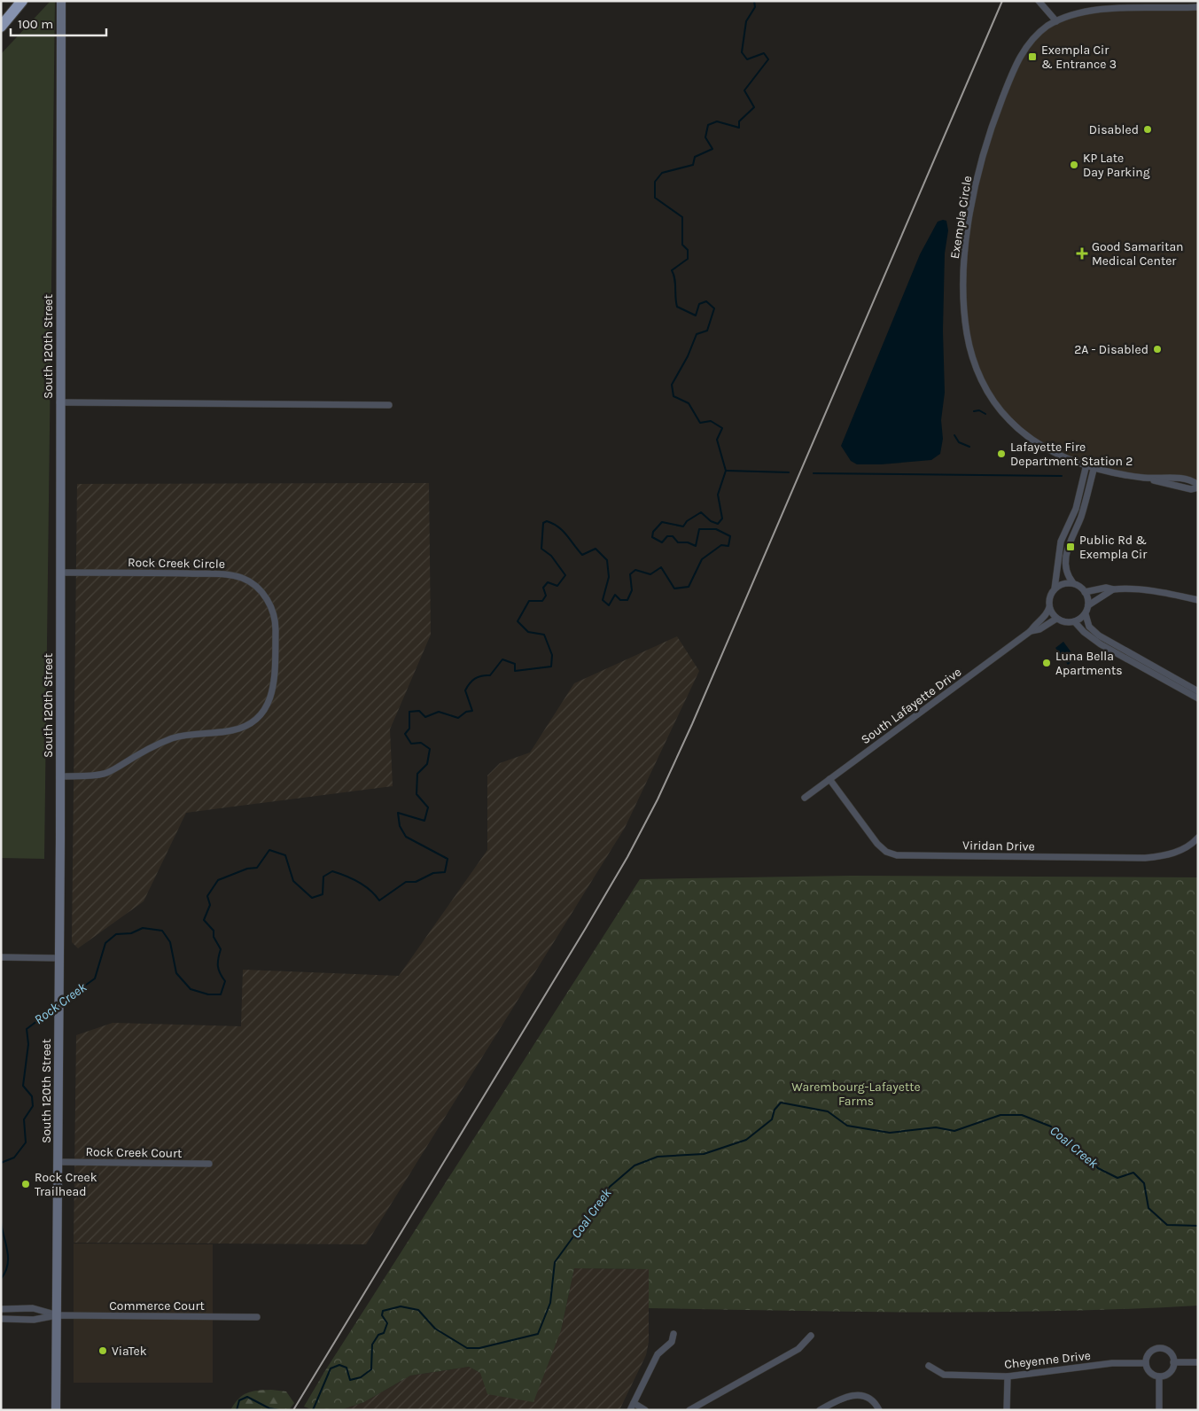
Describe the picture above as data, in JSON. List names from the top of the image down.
{
  "streets": {
    "main road": ["South 120th Street"],
    "street": [
      "Exempla Circle",
      "Rock Creek Circle",
      "South Lafayette Drive",
      "Viridan Drive",
      "Rock Creek Court",
      "Commerce Court",
      "Cheyenne Drive"
    ]
  },
  "crossings": [
    ["South 120th Street", "Rock Creek Circle"],
    ["South 120th Street", "Rock Creek Court"],
    ["South 120th Street", "Commerce Court"],
    ["South Lafayette Drive", "Viridan Drive"]
  ],
  "water": ["Rock Creek", "Coal Creek"],
  "parks": ["Warembourg-Lafayette Farms"],
  "places": {
    "transit": ["Exempla Cir & Entrance 3", "Public Rd & Exempla Cir"],
    "other": [
      "Disabled",
      "KP Late Day Parking",
      "2A - Disabled",
      "Lafayette Fire Department Station 2",
      "Luna Bella Apartments",
      "Rock Creek Trailhead",
      "ViaTek"
    ],
    "health": ["Good Samaritan Medical Center"]
  },
  "scale_bar": "100 m"
}
